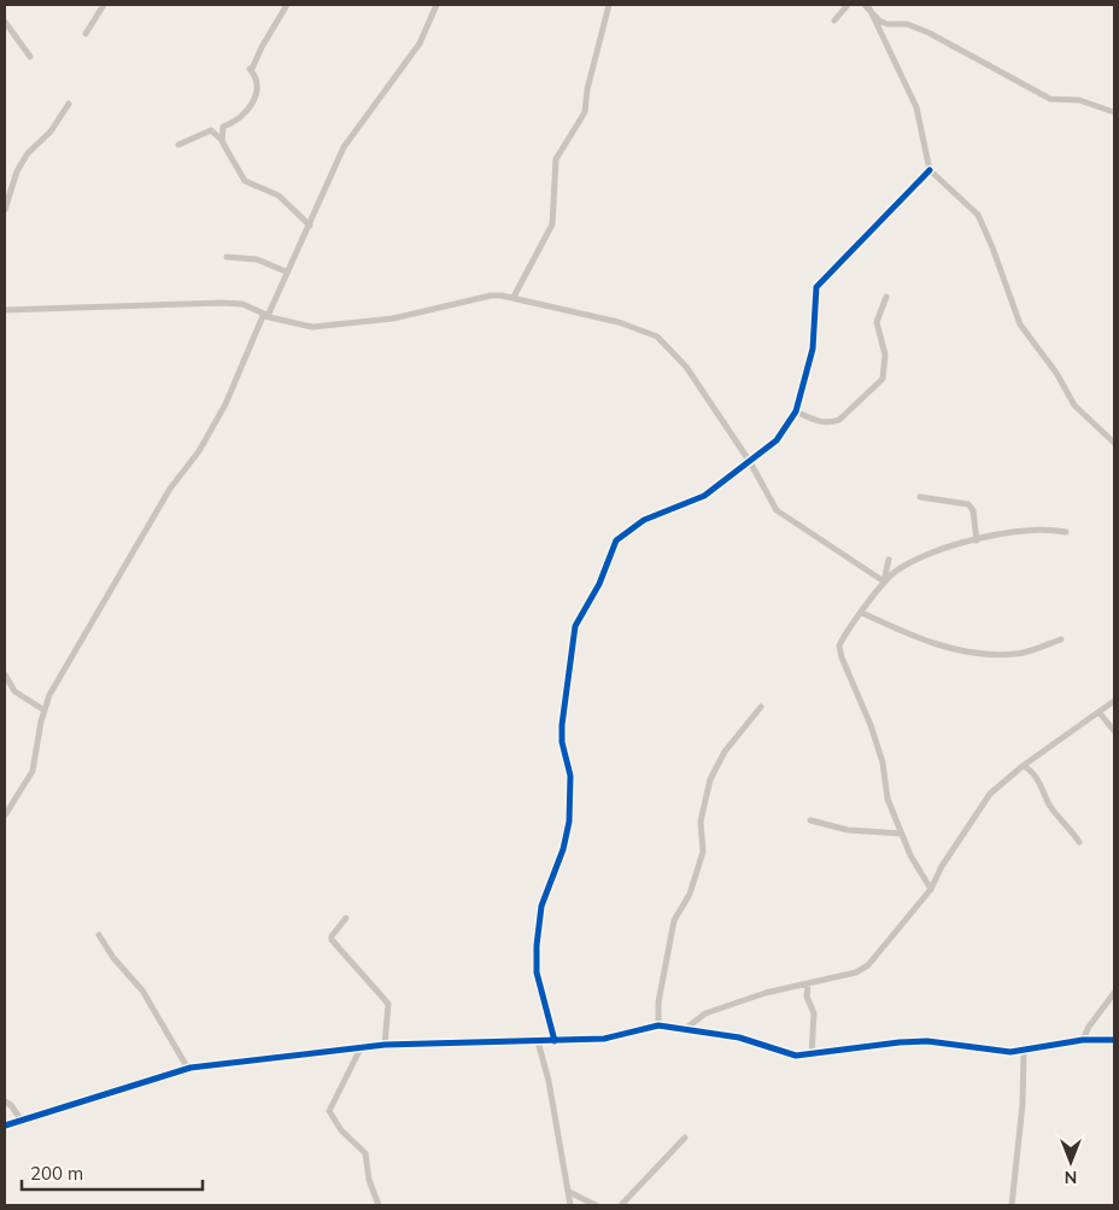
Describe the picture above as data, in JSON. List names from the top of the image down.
{
  "scale_bar": "200 m",
  "north": "bottom"
}
